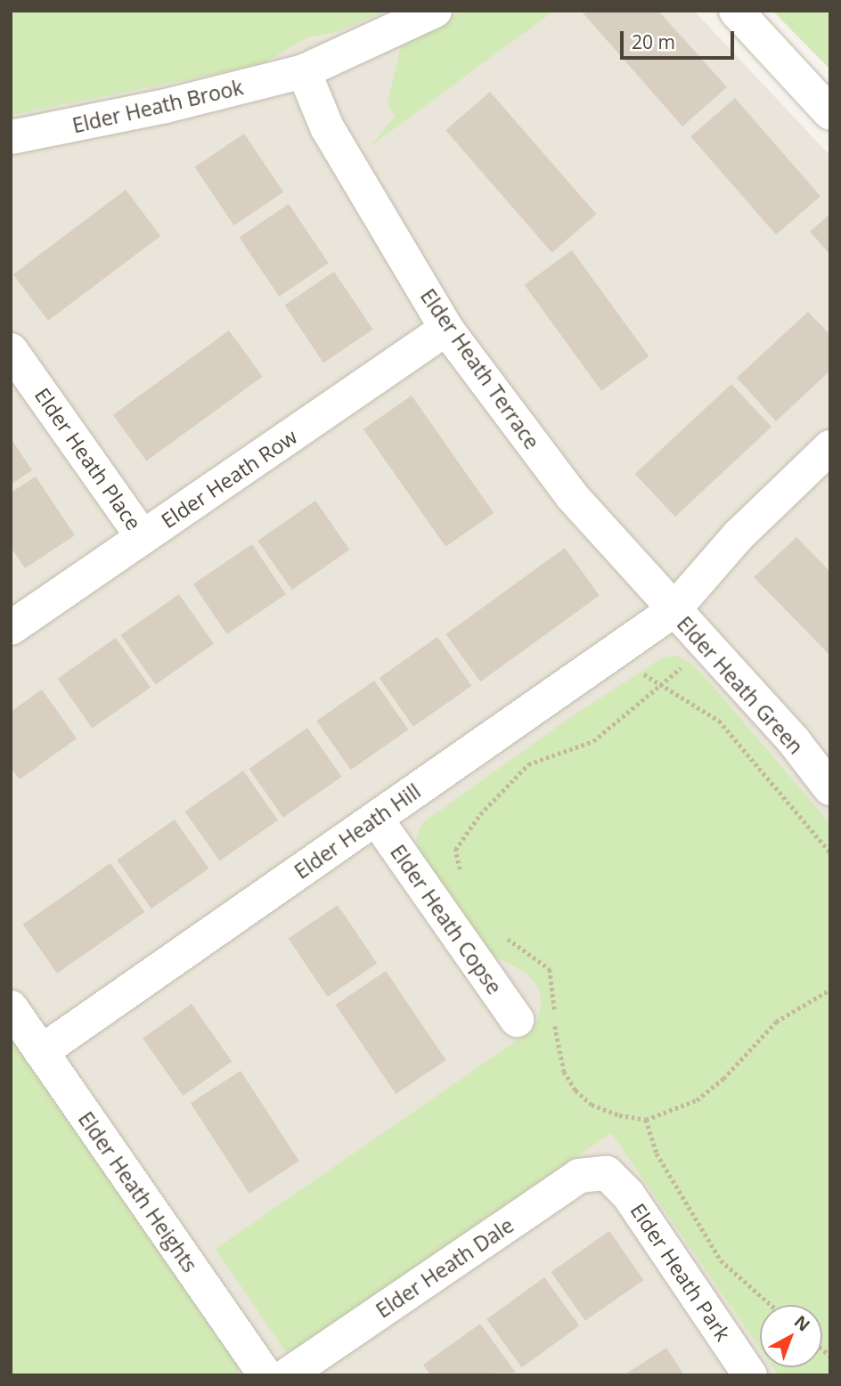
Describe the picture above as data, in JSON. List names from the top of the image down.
{
  "streets": {
    "street": [
      "Elder Heath Brook",
      "Elder Heath Terrace",
      "Elder Heath Place",
      "Elder Heath Row",
      "Elder Heath Green",
      "Elder Heath Hill",
      "Elder Heath Copse",
      "Elder Heath Heights",
      "Elder Heath Dale",
      "Elder Heath Park"
    ]
  },
  "crossings": [
    ["Elder Heath Brook", "Elder Heath Terrace"],
    ["Elder Heath Terrace", "Elder Heath Row"],
    ["Elder Heath Terrace", "Elder Heath Green"],
    ["Elder Heath Terrace", "Elder Heath Hill"],
    ["Elder Heath Place", "Elder Heath Row"],
    ["Elder Heath Green", "Elder Heath Hill"],
    ["Elder Heath Hill", "Elder Heath Copse"],
    ["Elder Heath Hill", "Elder Heath Heights"],
    ["Elder Heath Dale", "Elder Heath Park"]
  ],
  "scale_bar": "20 m",
  "north": "top right"
}
